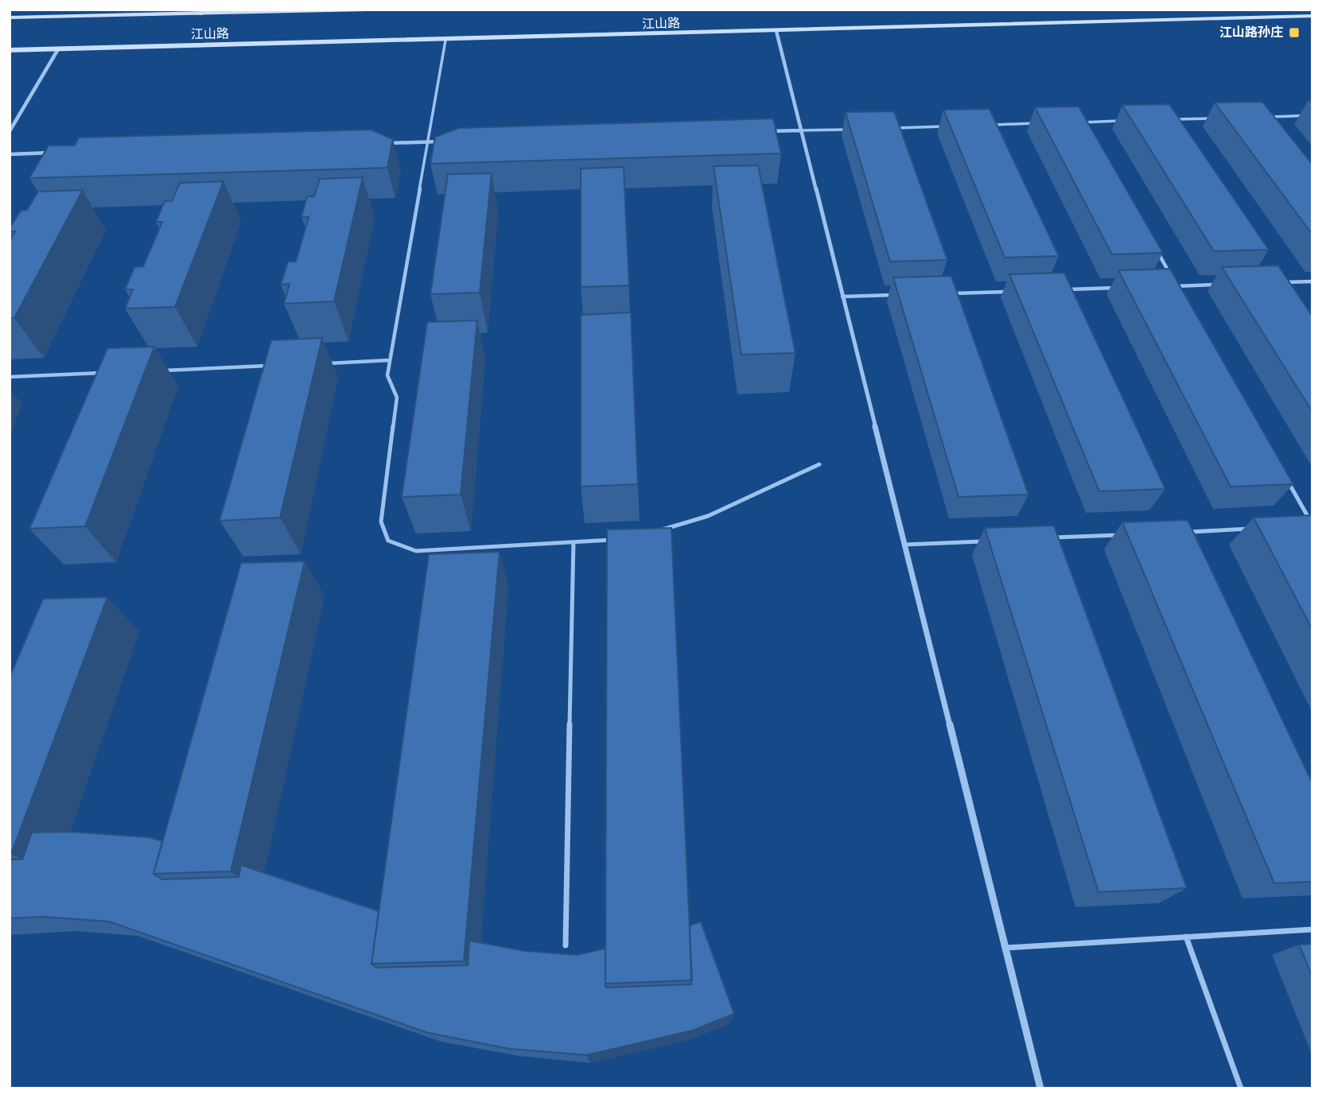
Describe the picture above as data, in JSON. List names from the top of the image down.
{
  "streets": {
    "main road": ["江山路"]
  },
  "places": {
    "transit": ["江山路孙庄"]
  }
}
